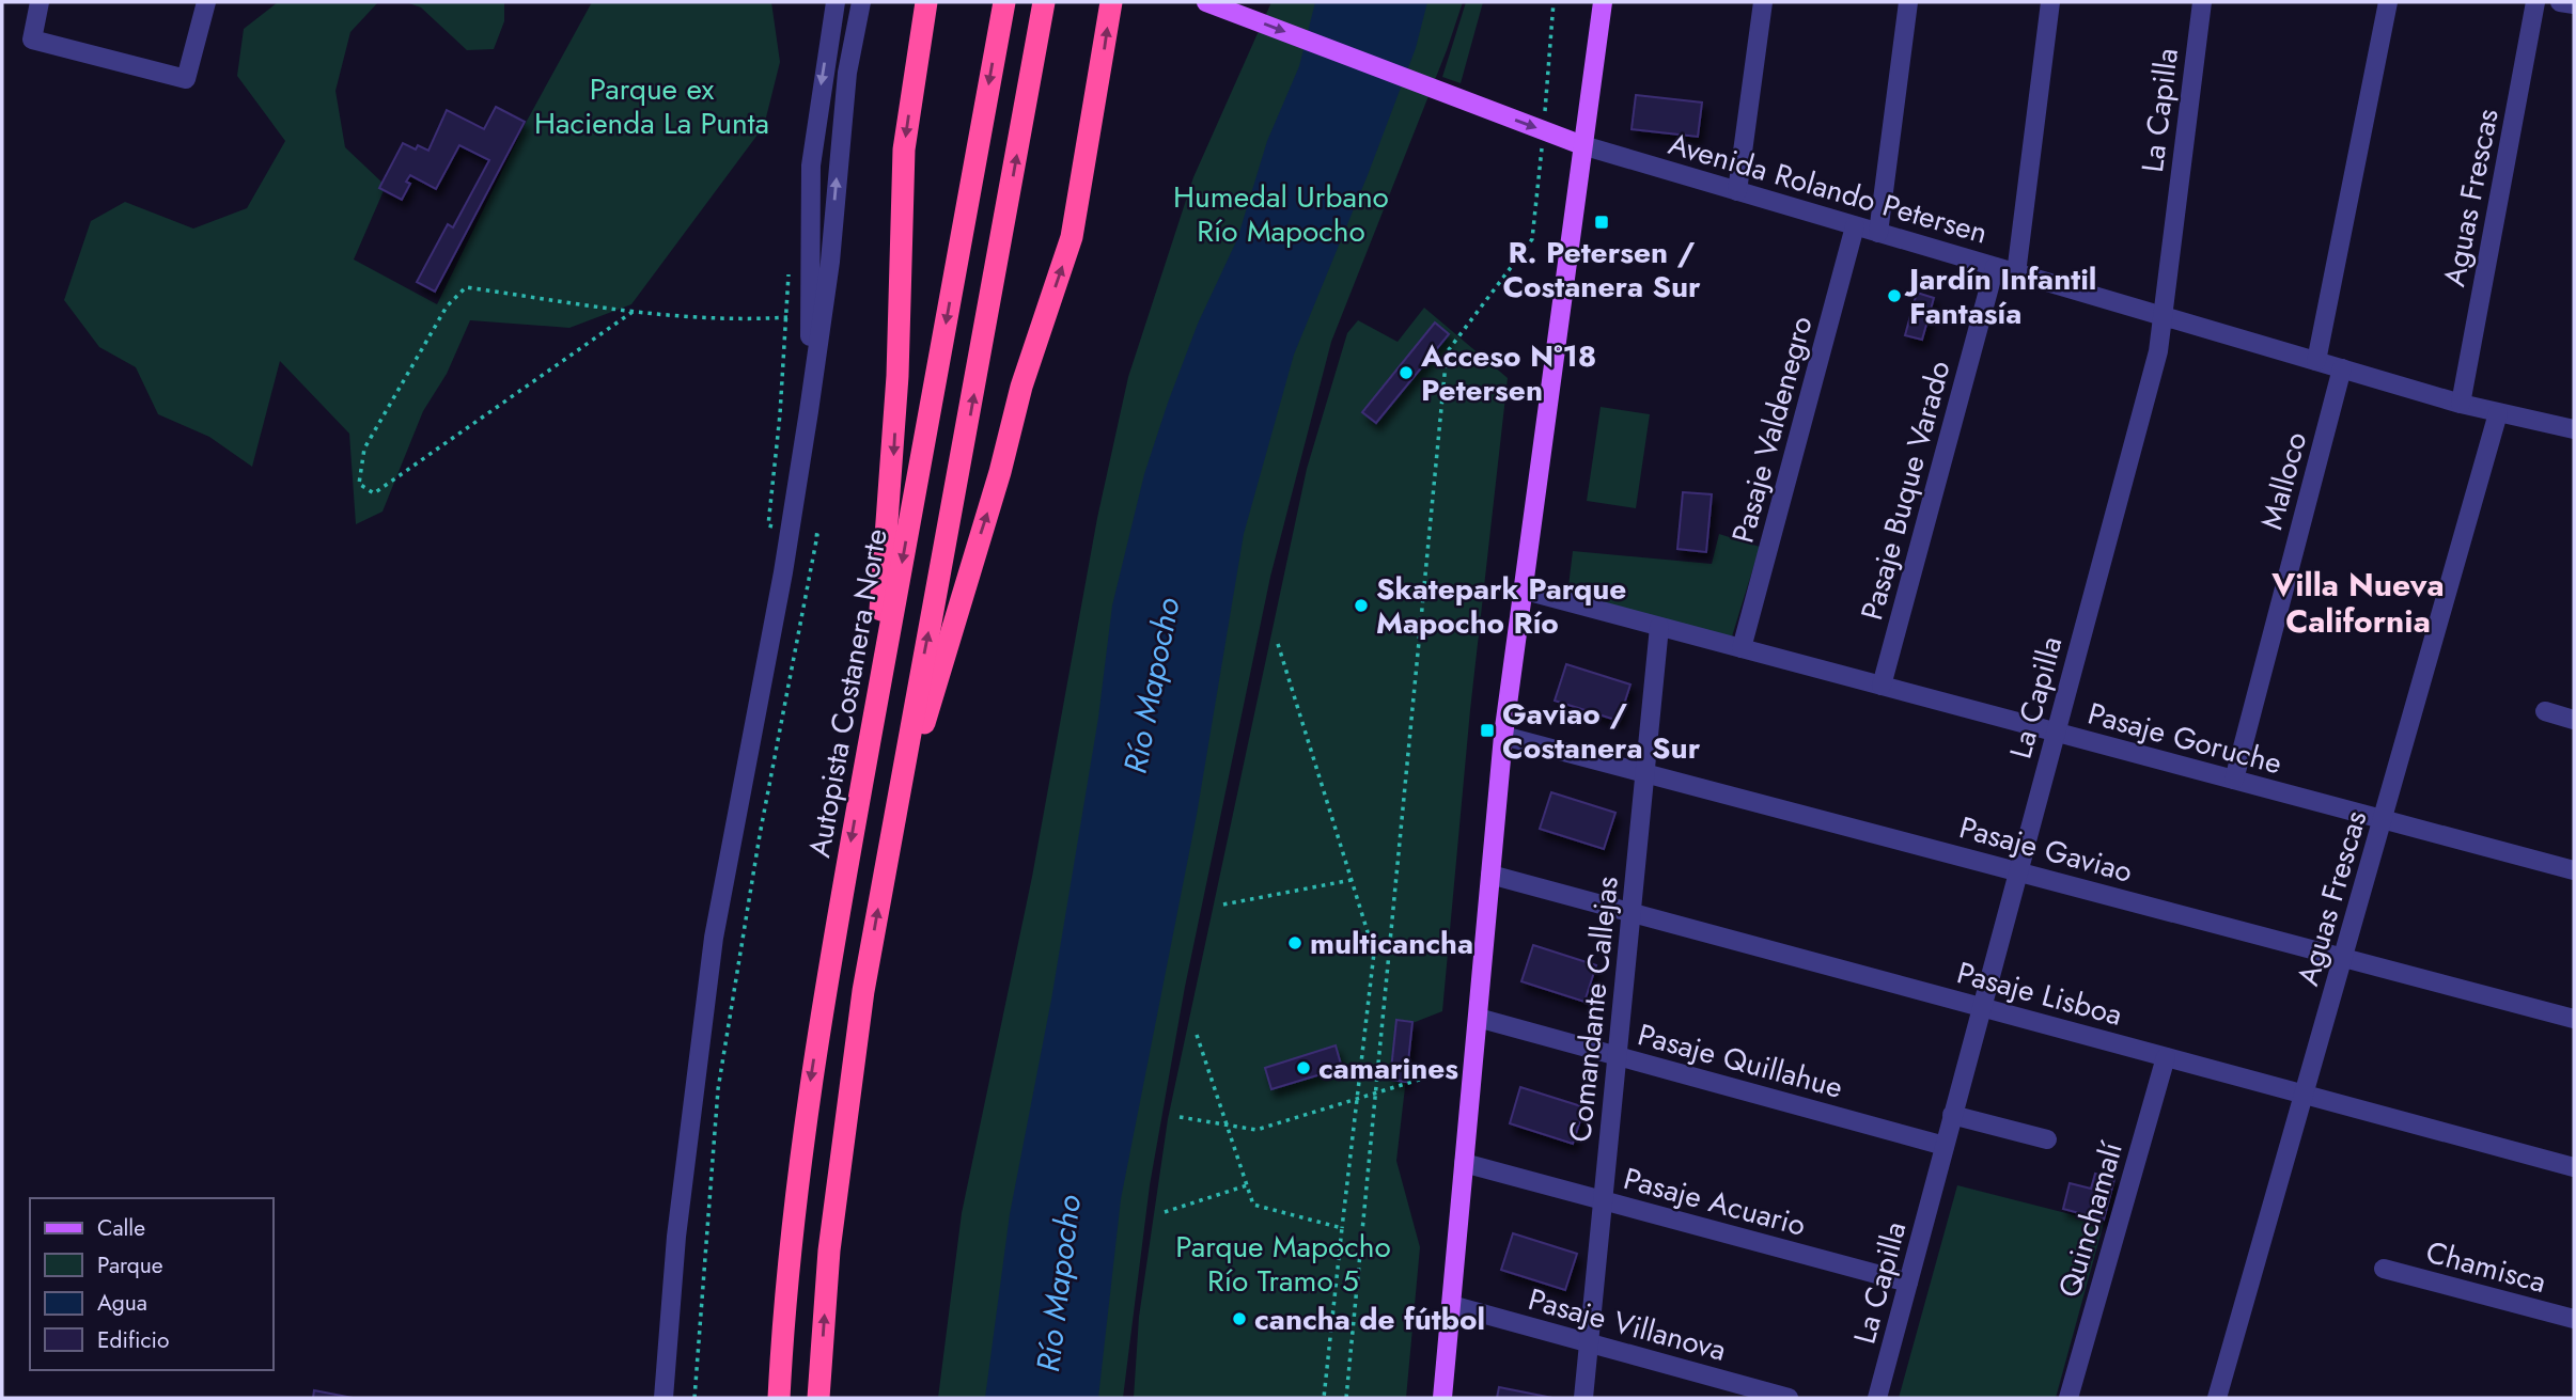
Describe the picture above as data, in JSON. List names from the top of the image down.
{
  "streets": {
    "highway": ["Autopista Costanera Norte"],
    "main road": ["Avenida Rolando Petersen"],
    "street": [
      "La Capilla",
      "Aguas Frescas",
      "Pasaje Valdenegro",
      "Malloco",
      "Pasaje Buque Varado",
      "Pasaje Goruche",
      "Pasaje Gaviao",
      "Pasaje Lisboa",
      "Comandante Callejas",
      "Pasaje Quillahue",
      "Pasaje Acuario",
      "Quinchamalí",
      "Chamisca",
      "Pasaje Villanova"
    ]
  },
  "crossings": [
    ["La Capilla", "Avenida Rolando Petersen"],
    ["La Capilla", "Pasaje Goruche"],
    ["La Capilla", "Pasaje Gaviao"],
    ["La Capilla", "Pasaje Lisboa"],
    ["La Capilla", "Pasaje Quillahue"],
    ["La Capilla", "Pasaje Acuario"],
    ["Avenida Rolando Petersen", "Aguas Frescas"],
    ["Avenida Rolando Petersen", "Pasaje Valdenegro"],
    ["Avenida Rolando Petersen", "Malloco"],
    ["Avenida Rolando Petersen", "Pasaje Buque Varado"],
    ["Aguas Frescas", "Pasaje Goruche"],
    ["Aguas Frescas", "Pasaje Gaviao"],
    ["Aguas Frescas", "Pasaje Lisboa"],
    ["Pasaje Valdenegro", "Pasaje Goruche"],
    ["Malloco", "Pasaje Goruche"],
    ["Pasaje Buque Varado", "Pasaje Goruche"],
    ["Pasaje Goruche", "Comandante Callejas"],
    ["Pasaje Gaviao", "Comandante Callejas"],
    ["Pasaje Lisboa", "Comandante Callejas"],
    ["Pasaje Lisboa", "Quinchamalí"],
    ["Comandante Callejas", "Pasaje Quillahue"],
    ["Comandante Callejas", "Pasaje Acuario"],
    ["Comandante Callejas", "Pasaje Villanova"]
  ],
  "districts": ["Villa Nueva California"],
  "water": ["Río Mapocho"],
  "parks": ["Parque ex Hacienda La Punta", "Humedal Urbano Río Mapocho", "Parque Mapocho Río Tramo 5"],
  "places": {
    "transit": ["R. Petersen / Costanera Sur", "Gaviao / Costanera Sur"],
    "other": [
      "Jardín Infantil Fantasía",
      "Acceso N°18 Petersen",
      "Skatepark Parque Mapocho Río",
      "multicancha",
      "camarines",
      "cancha de fútbol"
    ]
  },
  "legend": [
    "Calle",
    "Parque",
    "Agua",
    "Edificio"
  ]
}
